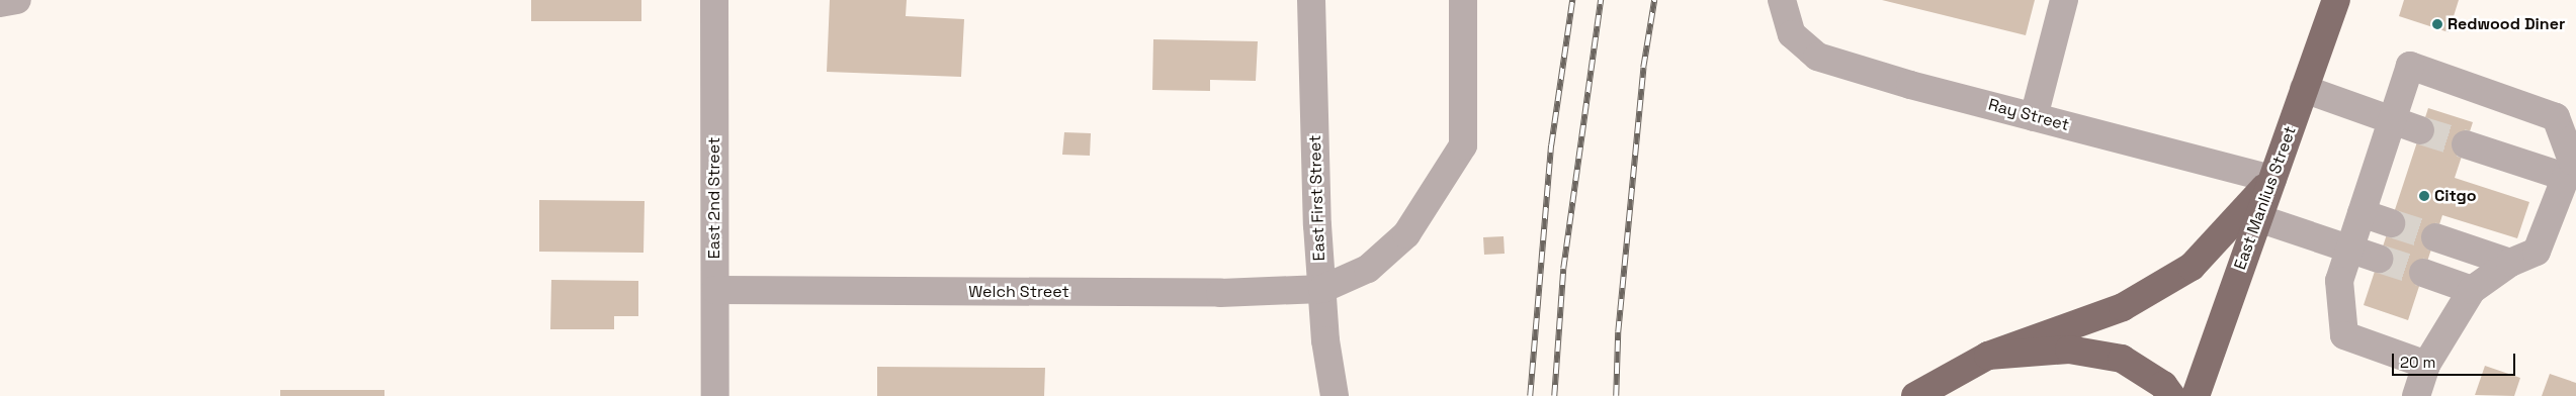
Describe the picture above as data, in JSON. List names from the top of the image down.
{
  "streets": {
    "main road": ["East Manlius Street"],
    "street": [
      "Ray Street",
      "East 2nd Street",
      "East First Street",
      "Welch Street"
    ]
  },
  "crossings": [
    ["Ray Street", "East Manlius Street"],
    ["East 2nd Street", "Welch Street"],
    ["East First Street", "Welch Street"]
  ],
  "places": ["Redwood Diner", "Citgo"],
  "scale_bar": "20 m"
}
